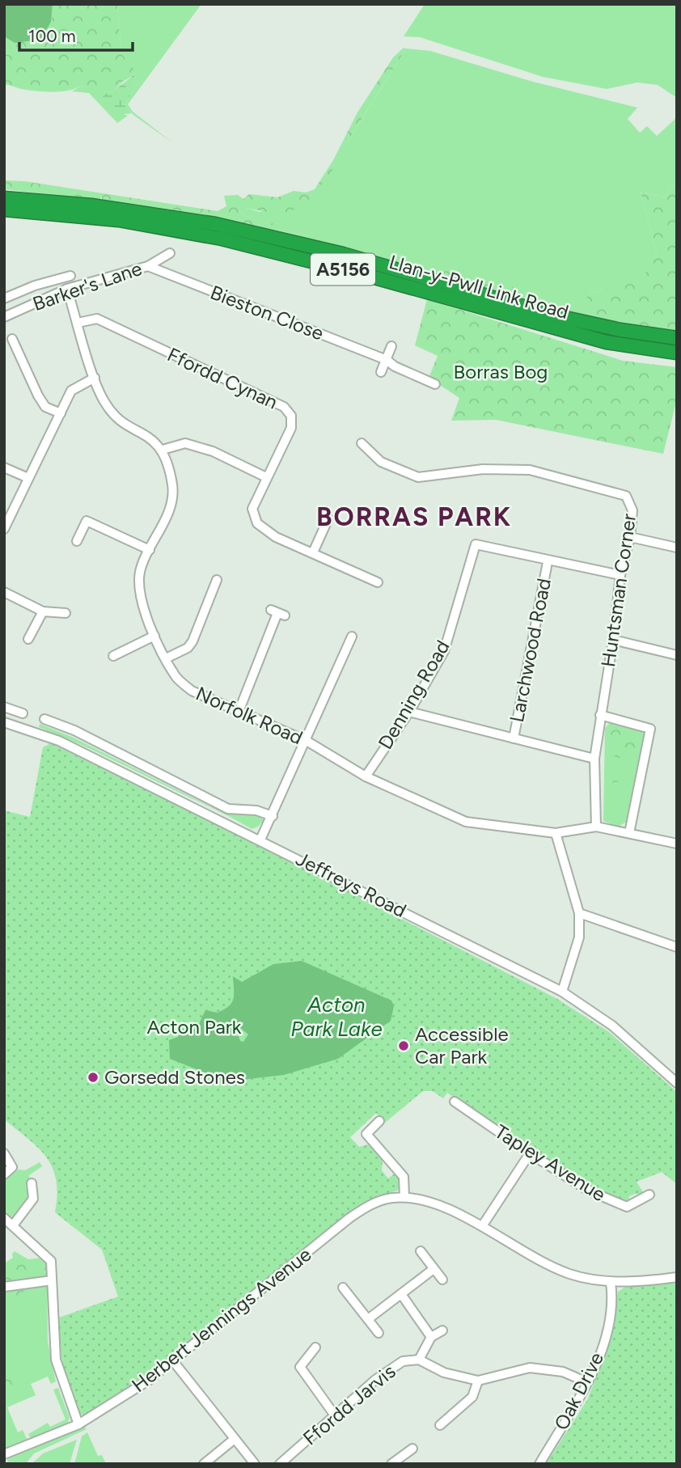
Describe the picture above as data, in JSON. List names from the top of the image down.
{
  "streets": {
    "highway": ["A5156", "Llan-y-Pwll Link Road"],
    "street": [
      "Barker's Lane",
      "Bieston Close",
      "Ffordd Cynan",
      "Huntsman Corner",
      "Larchwood Road",
      "Denning Road",
      "Norfolk Road",
      "Jeffreys Road",
      "Tapley Avenue",
      "Herbert Jennings Avenue",
      "Oak Drive",
      "Ffordd Jarvis"
    ]
  },
  "crossings": [
    ["Barker's Lane", "Bieston Close"],
    ["Huntsman Corner", "Norfolk Road"],
    ["Larchwood Road", "Denning Road"],
    ["Denning Road", "Norfolk Road"],
    ["Herbert Jennings Avenue", "Oak Drive"],
    ["Oak Drive", "Ffordd Jarvis"]
  ],
  "districts": ["BORRAS PARK"],
  "water": ["Acton Park Lake"],
  "parks": ["Borras Bog", "Acton Park"],
  "places": ["Accessible Car Park", "Gorsedd Stones"],
  "scale_bar": "100 m"
}
